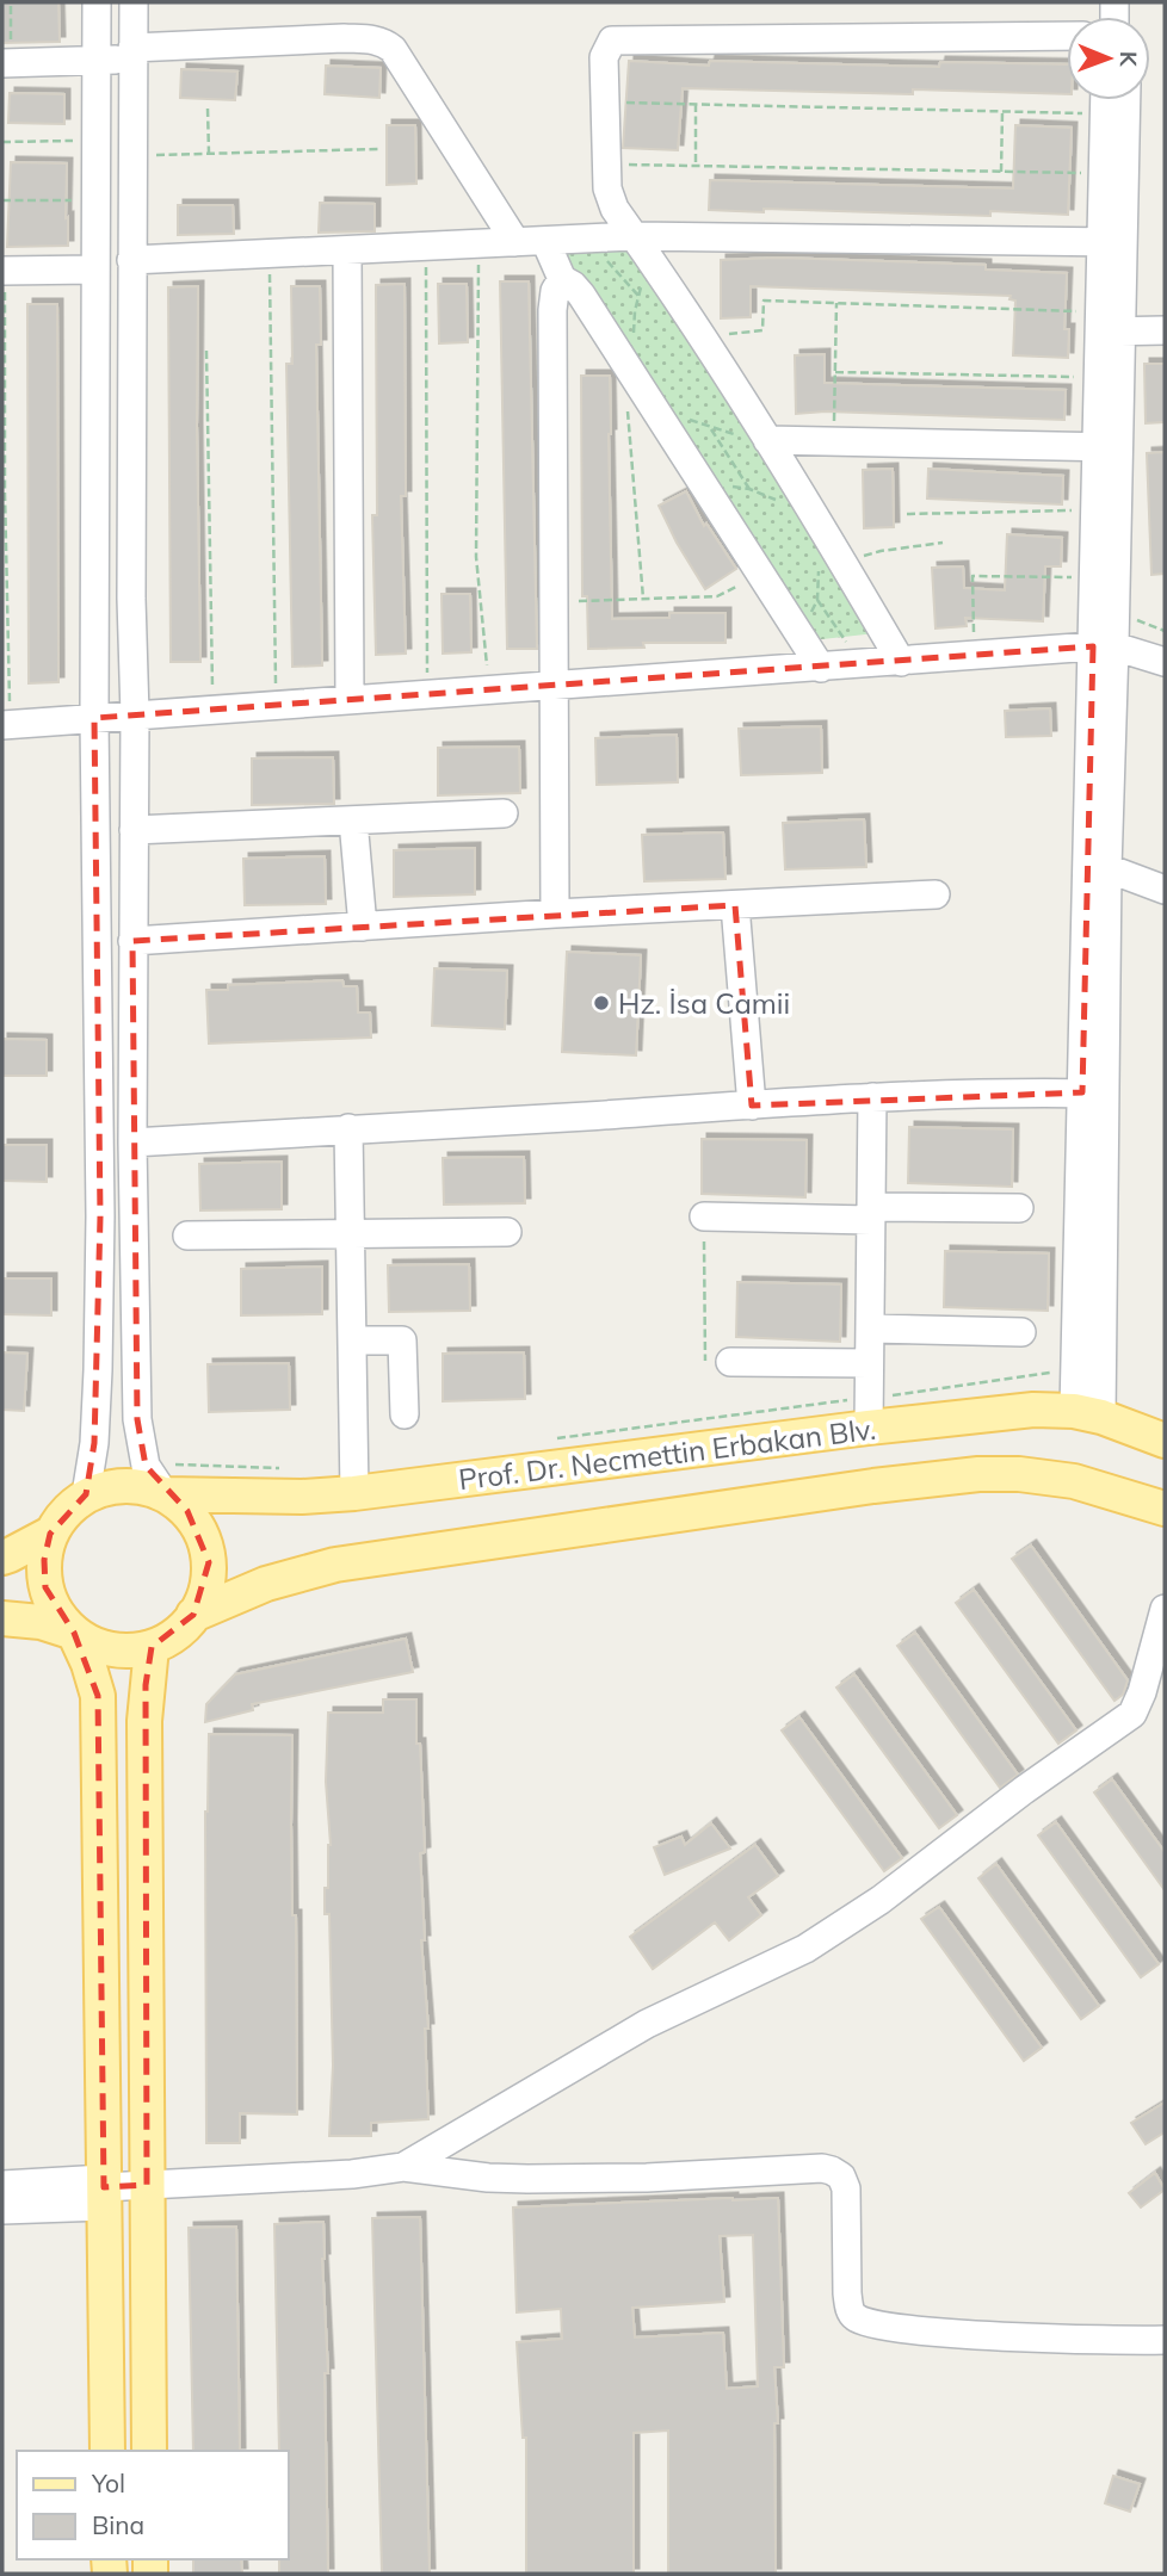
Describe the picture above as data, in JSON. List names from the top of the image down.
{
  "streets": {
    "main road": ["Prof. Dr. Necmettin Erbakan Blv."]
  },
  "places": ["Hz. İsa Camii"],
  "legend": ["Yol", "Bina"],
  "north": "right"
}
